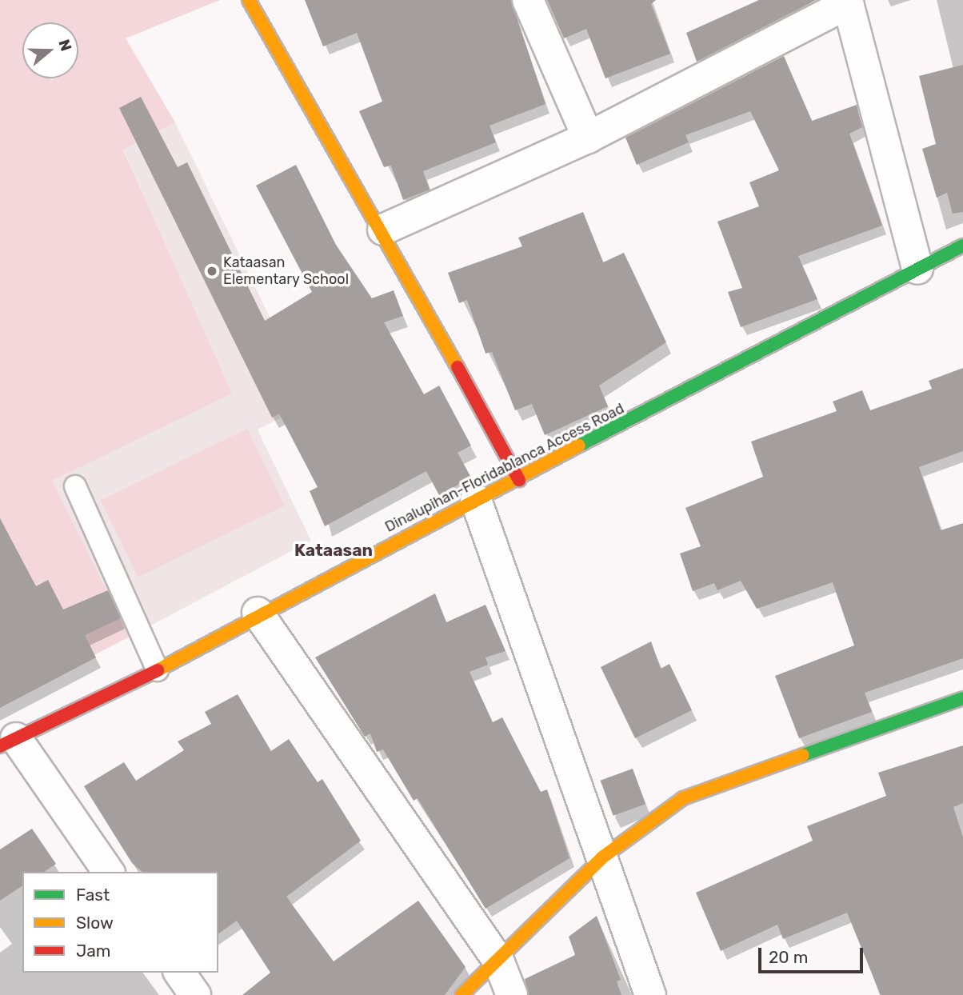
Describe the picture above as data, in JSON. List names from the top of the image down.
{
  "streets": {
    "street": ["Dinalupihan-Floridablanca Access Road"]
  },
  "districts": ["Kataasan"],
  "places": ["Kataasan Elementary School"],
  "legend": ["Fast", "Slow", "Jam"],
  "scale_bar": "20 m",
  "north": "right"
}
